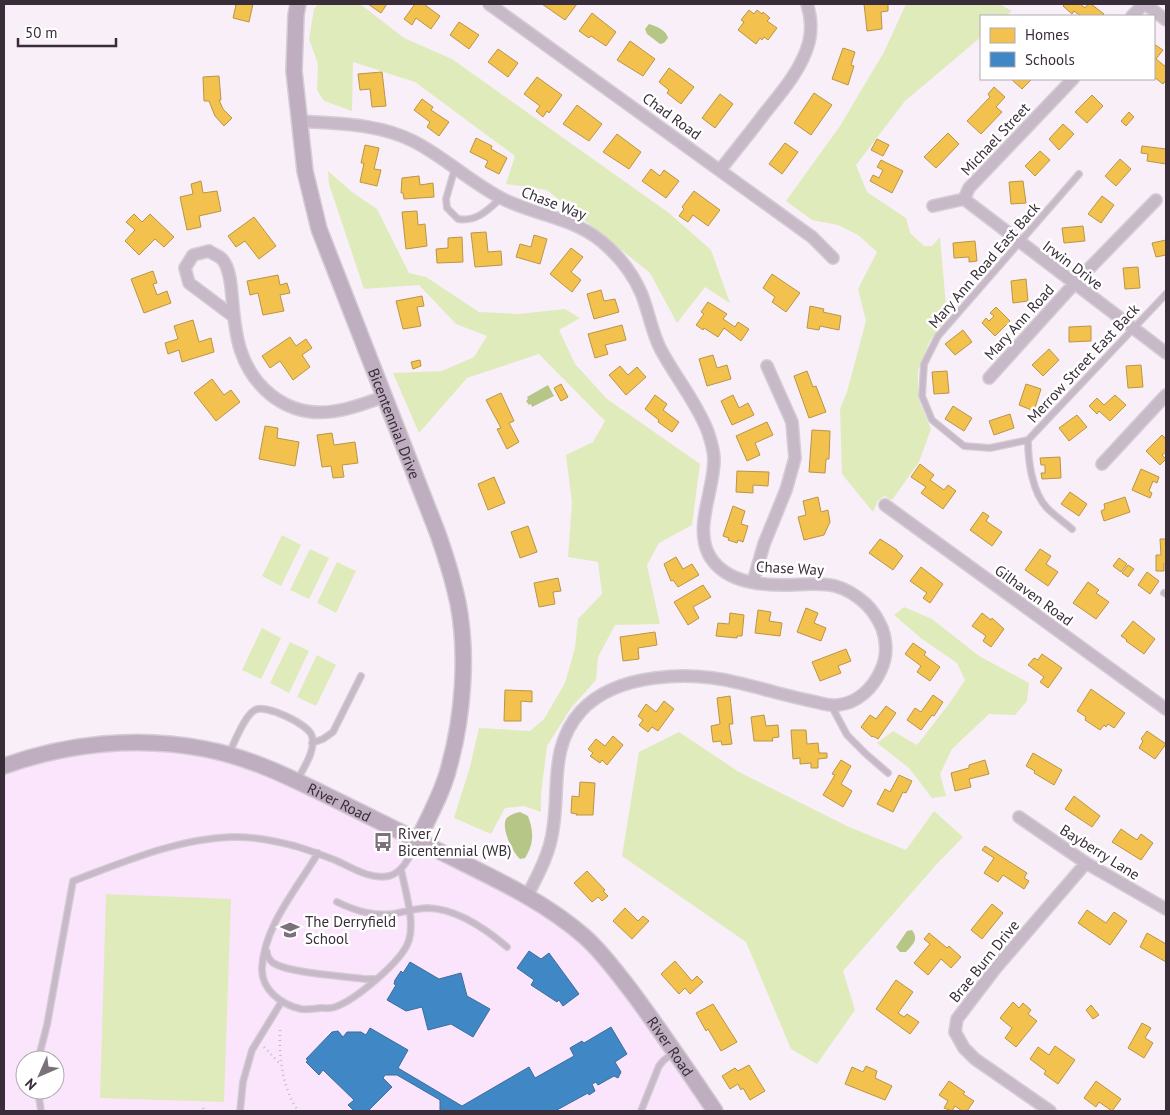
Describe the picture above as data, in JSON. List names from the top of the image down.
{
  "streets": {
    "street": [
      "Chad Road",
      "Michael Street",
      "Chase Way",
      "Irwin Drive",
      "Mary Ann Road",
      "Bicentennial Drive",
      "Gilhaven Road",
      "River Road",
      "Bayberry Lane",
      "Brae Burn Drive"
    ],
    "lane": ["Mary Ann Road East Back", "Merrow Street East Back"]
  },
  "crossings": [
    ["Michael Street", "Irwin Drive"],
    ["Chase Way", "Bicentennial Drive"],
    ["Chase Way", "River Road"],
    ["Mary Ann Road East Back", "Irwin Drive"],
    ["Mary Ann Road East Back", "Merrow Street East Back"],
    ["Irwin Drive", "Mary Ann Road"],
    ["Irwin Drive", "Merrow Street East Back"],
    ["Bicentennial Drive", "River Road"],
    ["Bayberry Lane", "Brae Burn Drive"]
  ],
  "places": {
    "bus stop": ["River / Bicentennial (WB)"],
    "school or university": ["The Derryfield School"]
  },
  "legend": ["Homes", "Schools"],
  "scale_bar": "50 m",
  "north": "bottom left"
}
